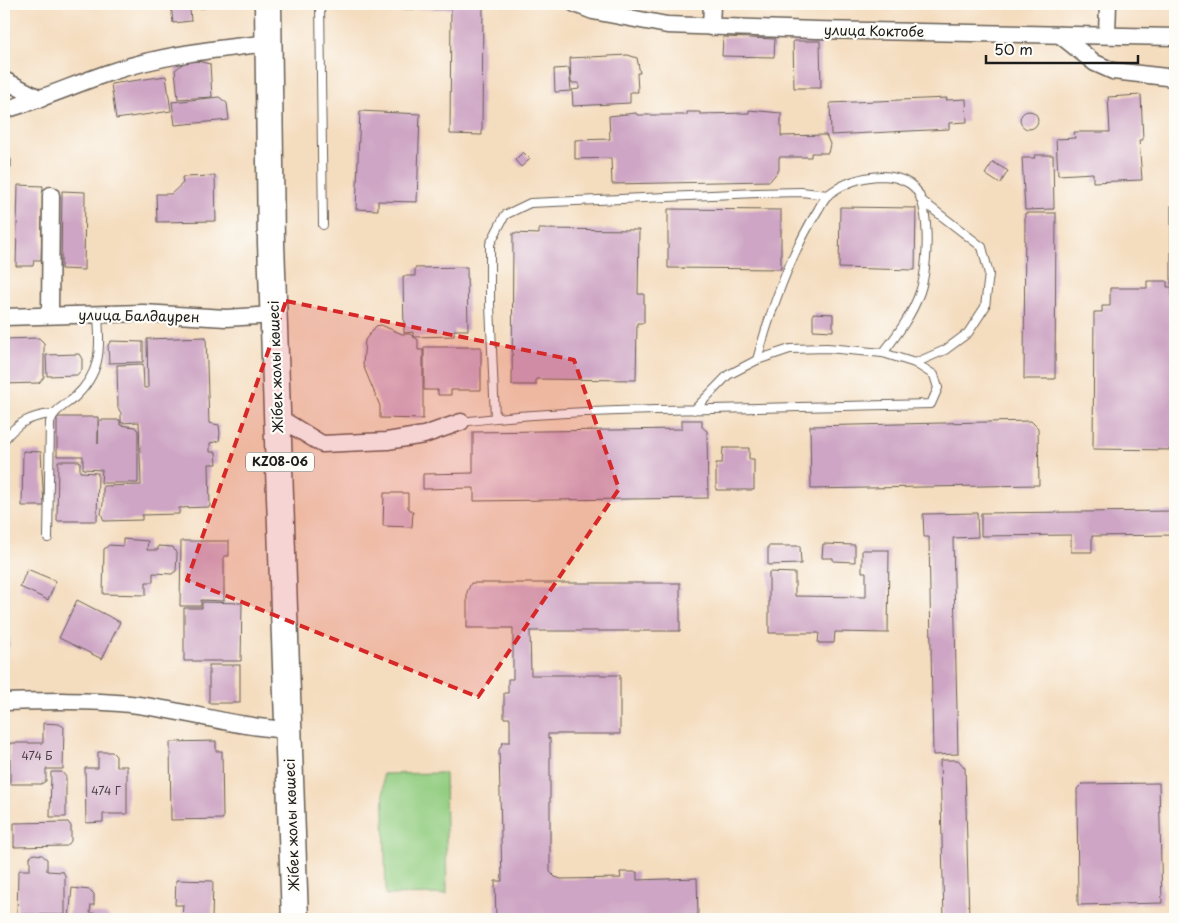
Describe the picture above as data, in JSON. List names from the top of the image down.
{
  "streets": {
    "highway": ["Жібек жолы көшесі", "KZ08-06"],
    "street": ["улица Коктобе", "улица Балдаурен"]
  },
  "crossings": [
    ["улица Балдаурен", "Жібек жолы көшесі"]
  ],
  "house_numbers": ["474 Б", "474 Г"],
  "scale_bar": "50 m"
}
